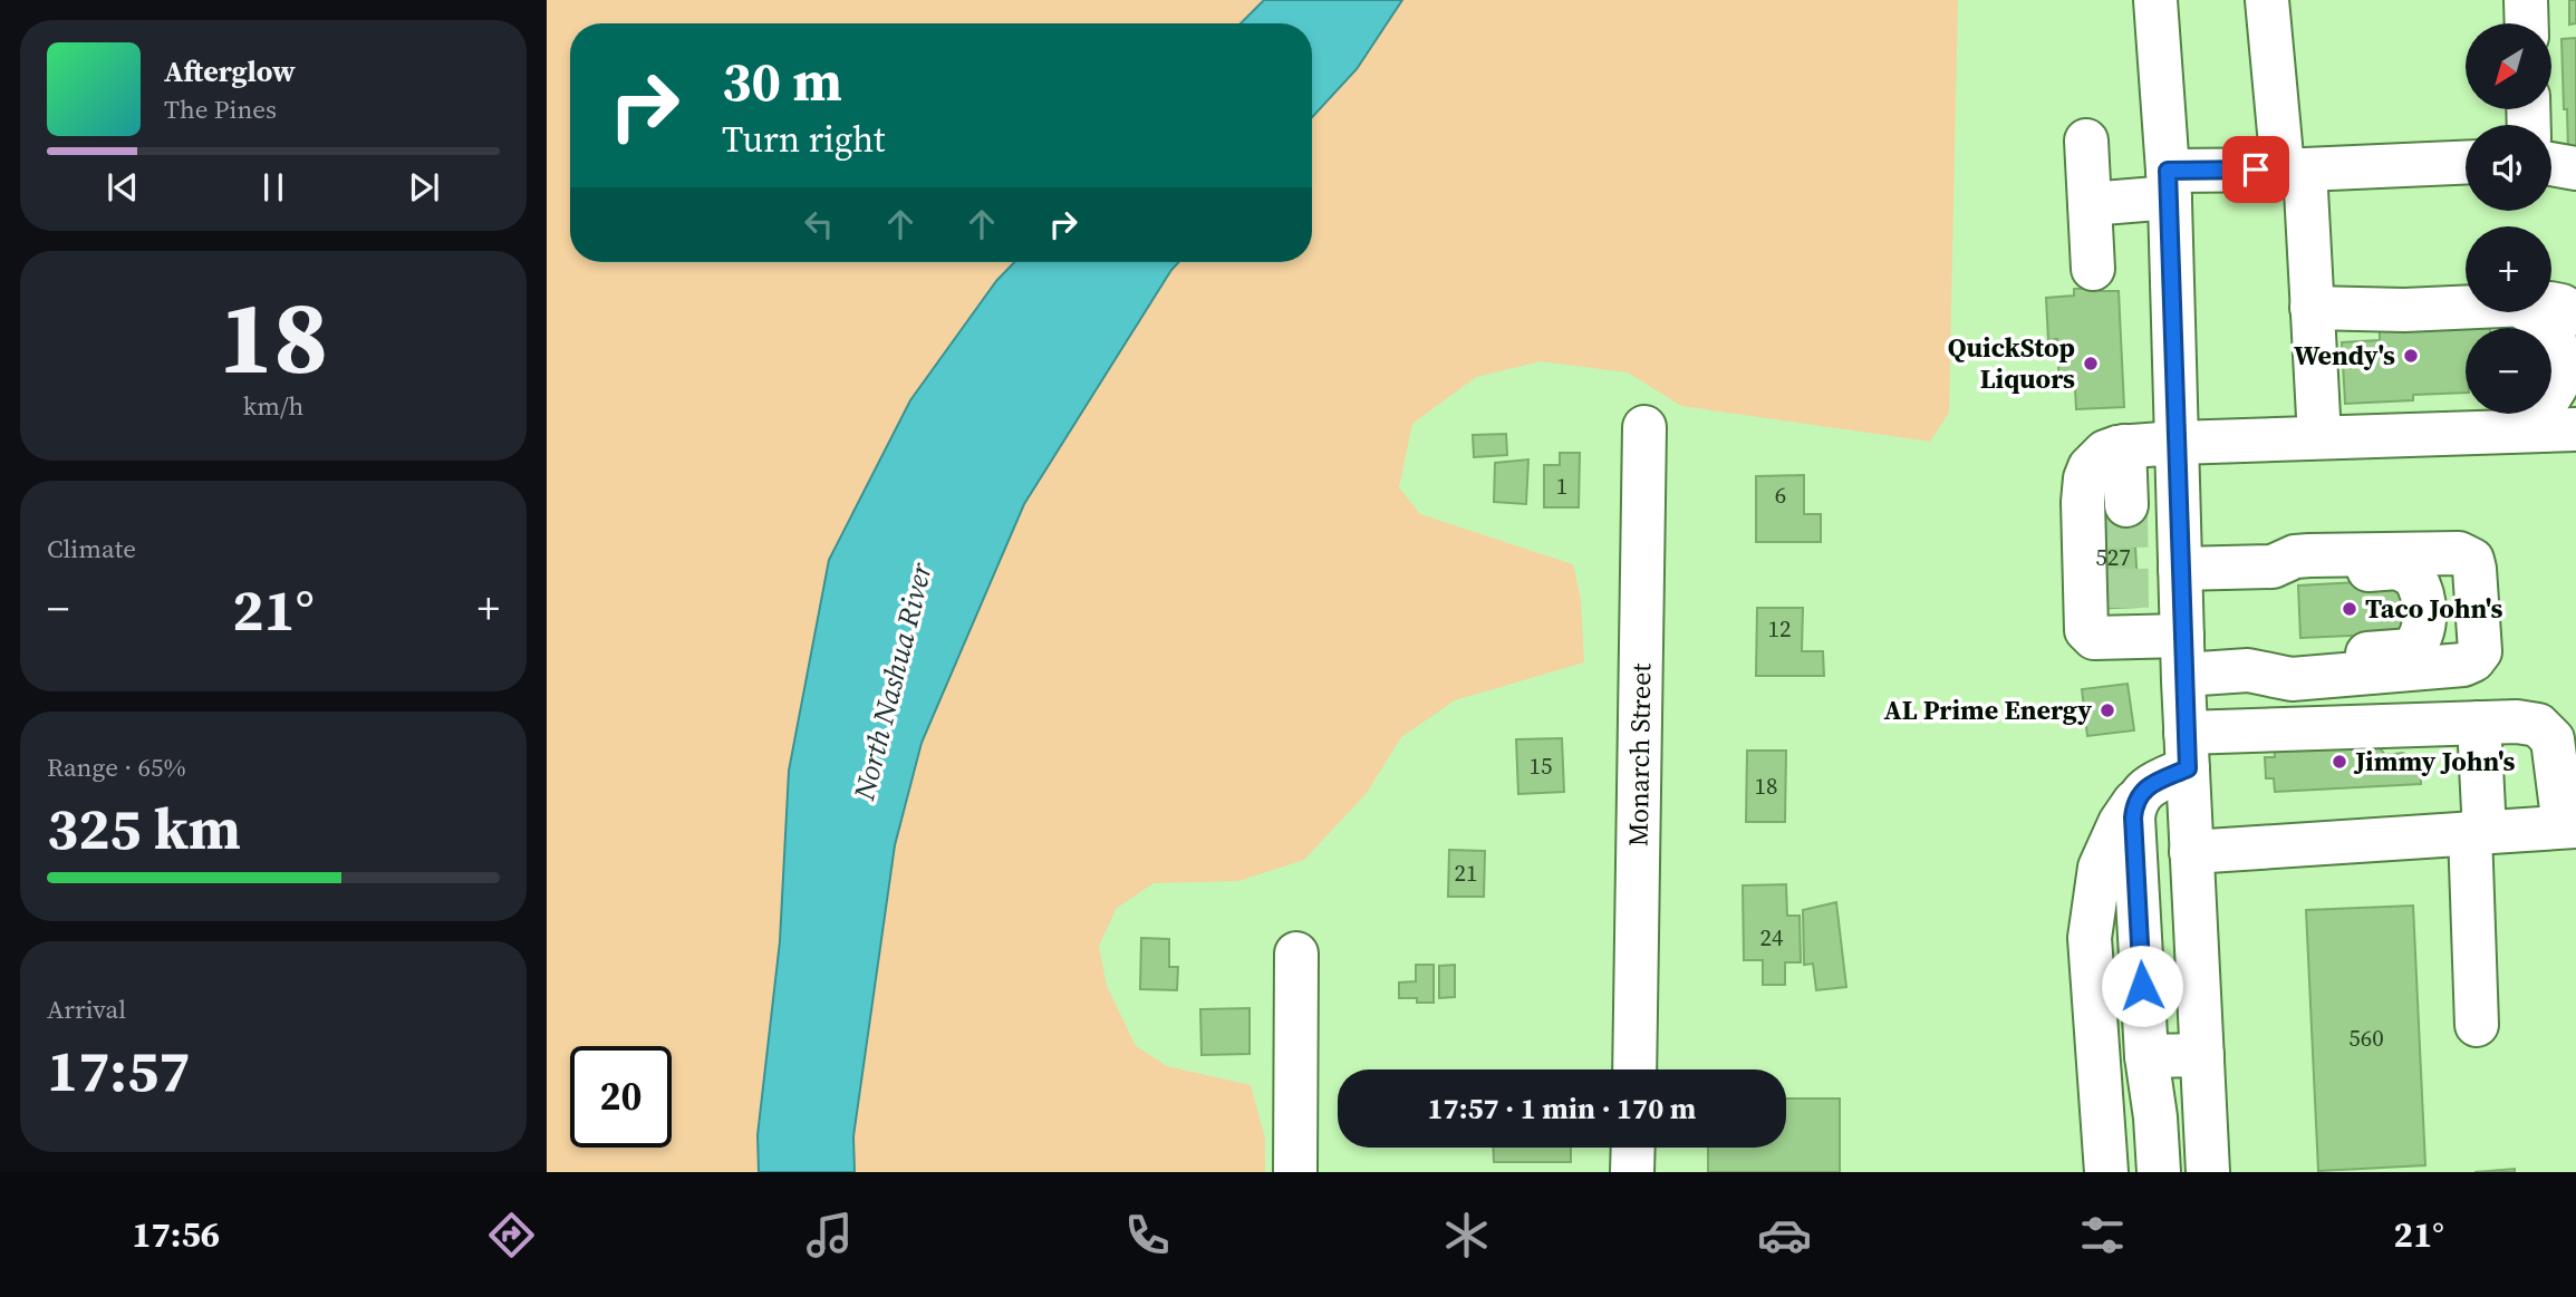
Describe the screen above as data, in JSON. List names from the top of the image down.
{
  "streets": {
    "main road": ["Monarch Street"]
  },
  "water": ["North Nashua River"],
  "places": [
    "Wendy's",
    "QuickStop Liquors",
    "Taco John's",
    "AL Prime Energy",
    "Jimmy John's"
  ],
  "house_numbers": [
    "1",
    "6",
    "527",
    "12",
    "15",
    "18",
    "21",
    "24",
    "560"
  ],
  "north": "bottom left",
  "page": {
    "map_buttons": ["+", "−"],
    "turn": ["30 m", "Turn right"],
    "song": ["Afterglow", "The Pines"],
    "tile": [
      ["18", "km/h"],
      "Climate",
      ["Range · 65%", "325 km"],
      ["Arrival", "17:57"]
    ],
    "heat": ["−", "21°", "+"],
    "limit": "20",
    "trip": "17:57 · 1 min · 170 m",
    "tabs": ["17:56", "21°"]
  }
}
